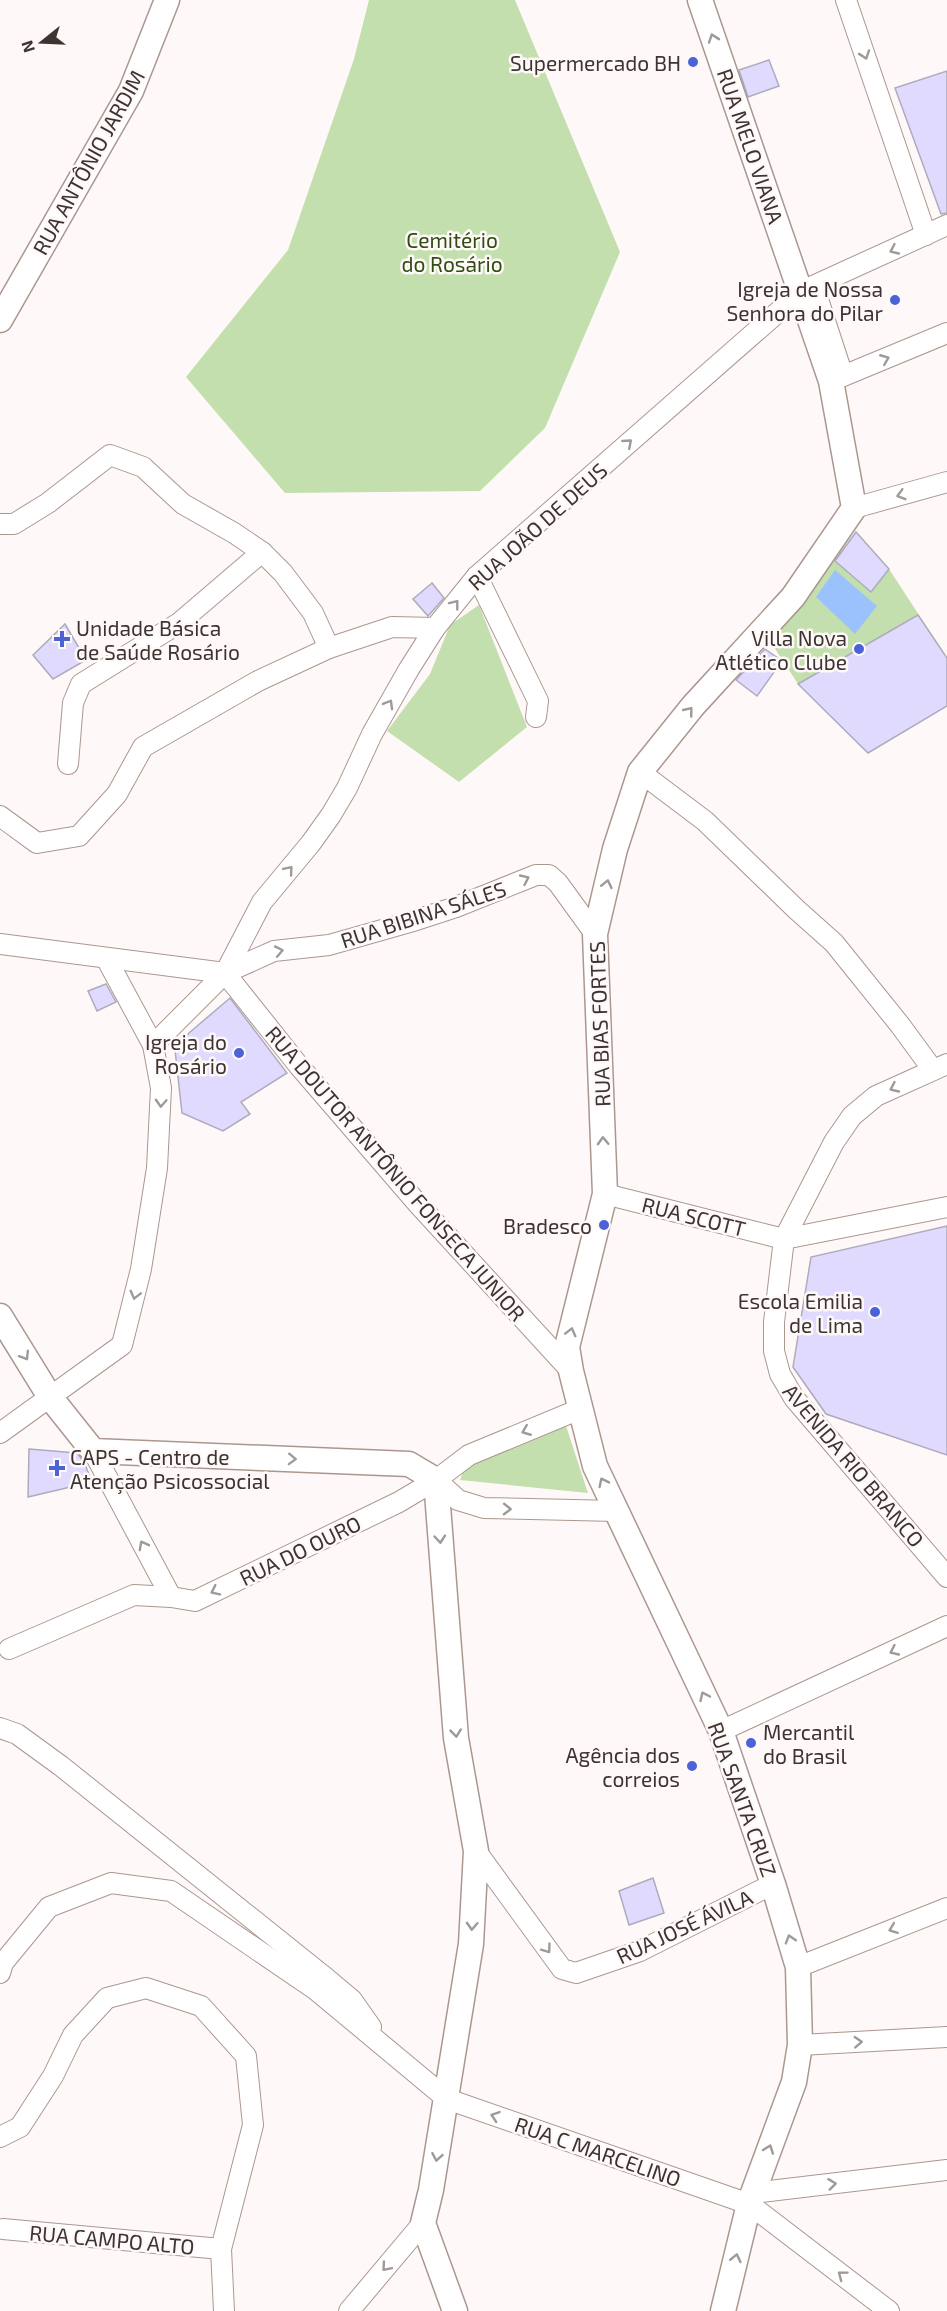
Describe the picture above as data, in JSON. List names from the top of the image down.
{
  "streets": {
    "street": [
      "RUA MELO VIANA",
      "RUA ANTÔNIO JARDIM",
      "RUA JOÃO DE DEUS",
      "RUA BIBINA SÁLES",
      "RUA BIAS FORTES",
      "RUA DOUTOR ANTÔNIO FONSECA JUNIOR",
      "RUA SCOTT",
      "AVENIDA RIO BRANCO",
      "RUA DO OURO",
      "RUA SANTA CRUZ",
      "RUA JOSÉ ÁVILA",
      "RUA C MARCELINO",
      "RUA CAMPO ALTO"
    ]
  },
  "crossings": [
    ["RUA MELO VIANA", "RUA JOÃO DE DEUS"],
    ["RUA JOÃO DE DEUS", "RUA BIBINA SÁLES"],
    ["RUA JOÃO DE DEUS", "RUA DOUTOR ANTÔNIO FONSECA JUNIOR"],
    ["RUA BIBINA SÁLES", "RUA BIAS FORTES"],
    ["RUA BIBINA SÁLES", "RUA DOUTOR ANTÔNIO FONSECA JUNIOR"],
    ["RUA BIAS FORTES", "RUA DOUTOR ANTÔNIO FONSECA JUNIOR"],
    ["RUA BIAS FORTES", "RUA SCOTT"],
    ["RUA BIAS FORTES", "RUA DO OURO"],
    ["RUA BIAS FORTES", "RUA SANTA CRUZ"],
    ["RUA SCOTT", "AVENIDA RIO BRANCO"],
    ["RUA DO OURO", "RUA SANTA CRUZ"],
    ["RUA SANTA CRUZ", "RUA JOSÉ ÁVILA"],
    ["RUA SANTA CRUZ", "RUA C MARCELINO"]
  ],
  "one_way": [
    "RUA BIBINA SÁLES",
    "RUA BIAS FORTES",
    "RUA DO OURO",
    "RUA SANTA CRUZ",
    "RUA C MARCELINO"
  ],
  "parks": ["Cemitério do Rosário"],
  "places": {
    "other": [
      "Supermercado BH",
      "Igreja de Nossa Senhora do Pilar",
      "Villa Nova Atlético Clube",
      "Igreja do Rosário",
      "Bradesco",
      "Escola Emilia de Lima",
      "Mercantil do Brasil",
      "Agência dos correios"
    ],
    "health": ["Unidade Básica de Saúde Rosário", "CAPS - Centro de Atenção Psicossocial"]
  },
  "north": "left"
}
